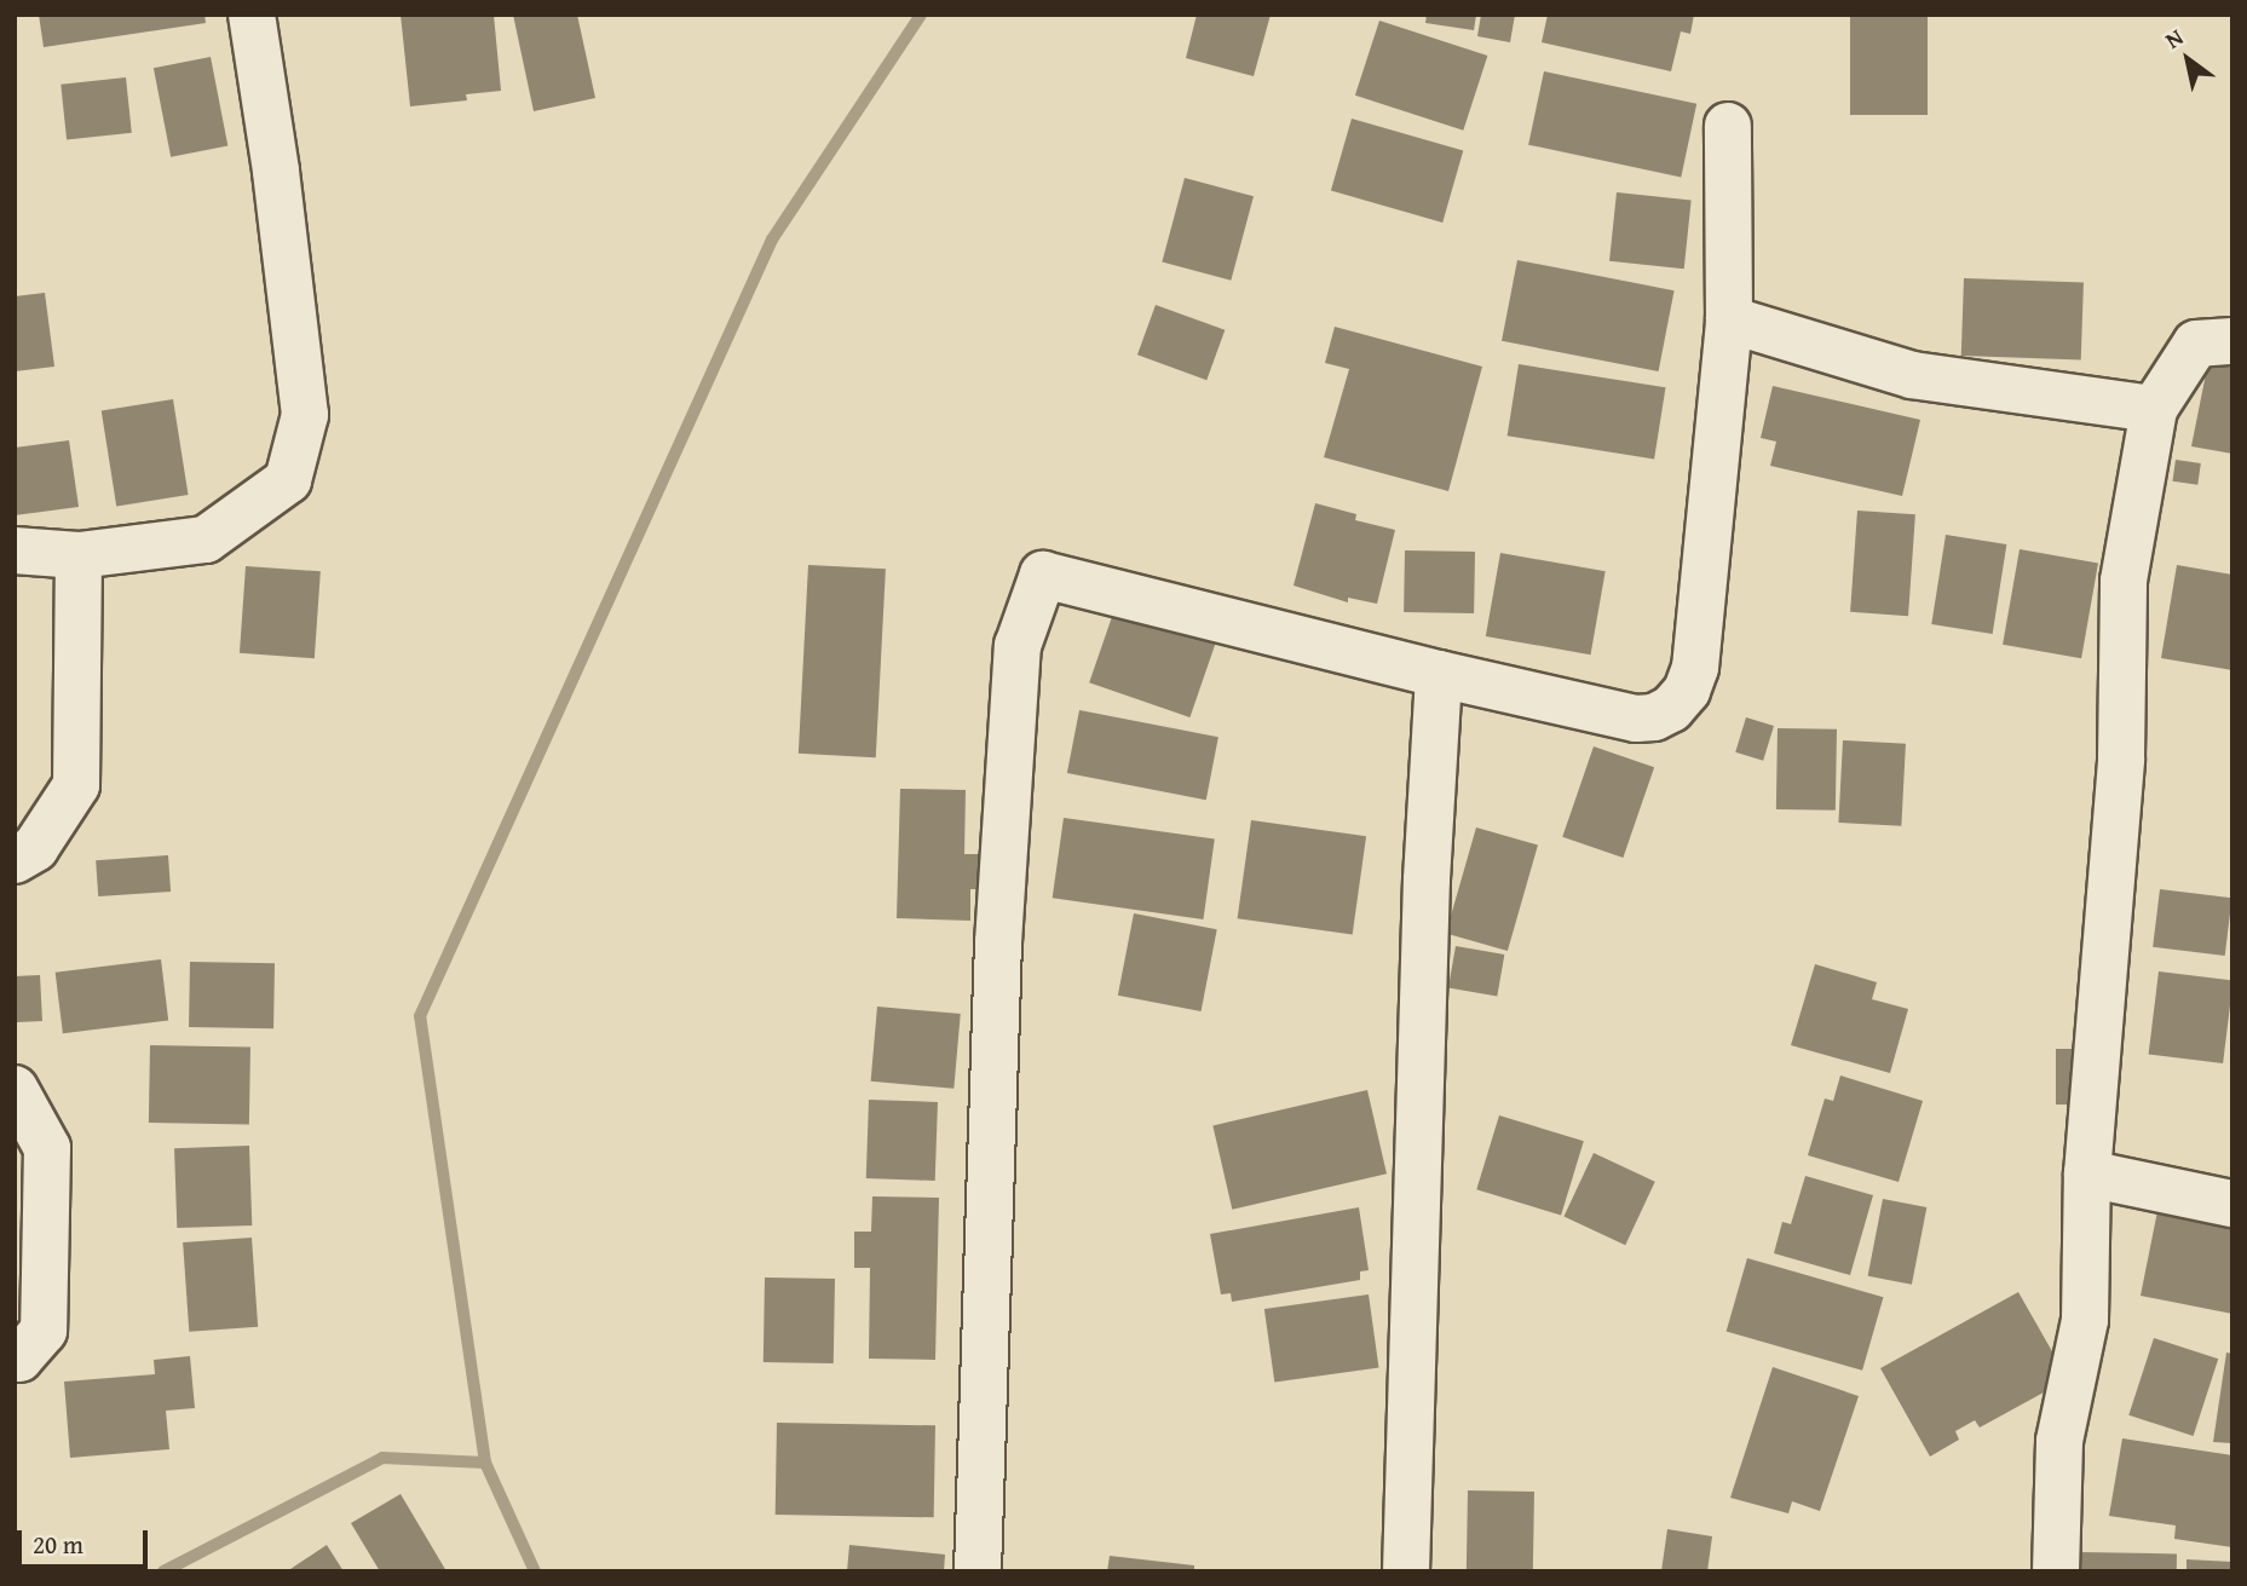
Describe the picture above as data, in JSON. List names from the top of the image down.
{
  "scale_bar": "20 m",
  "north": "top left"
}
